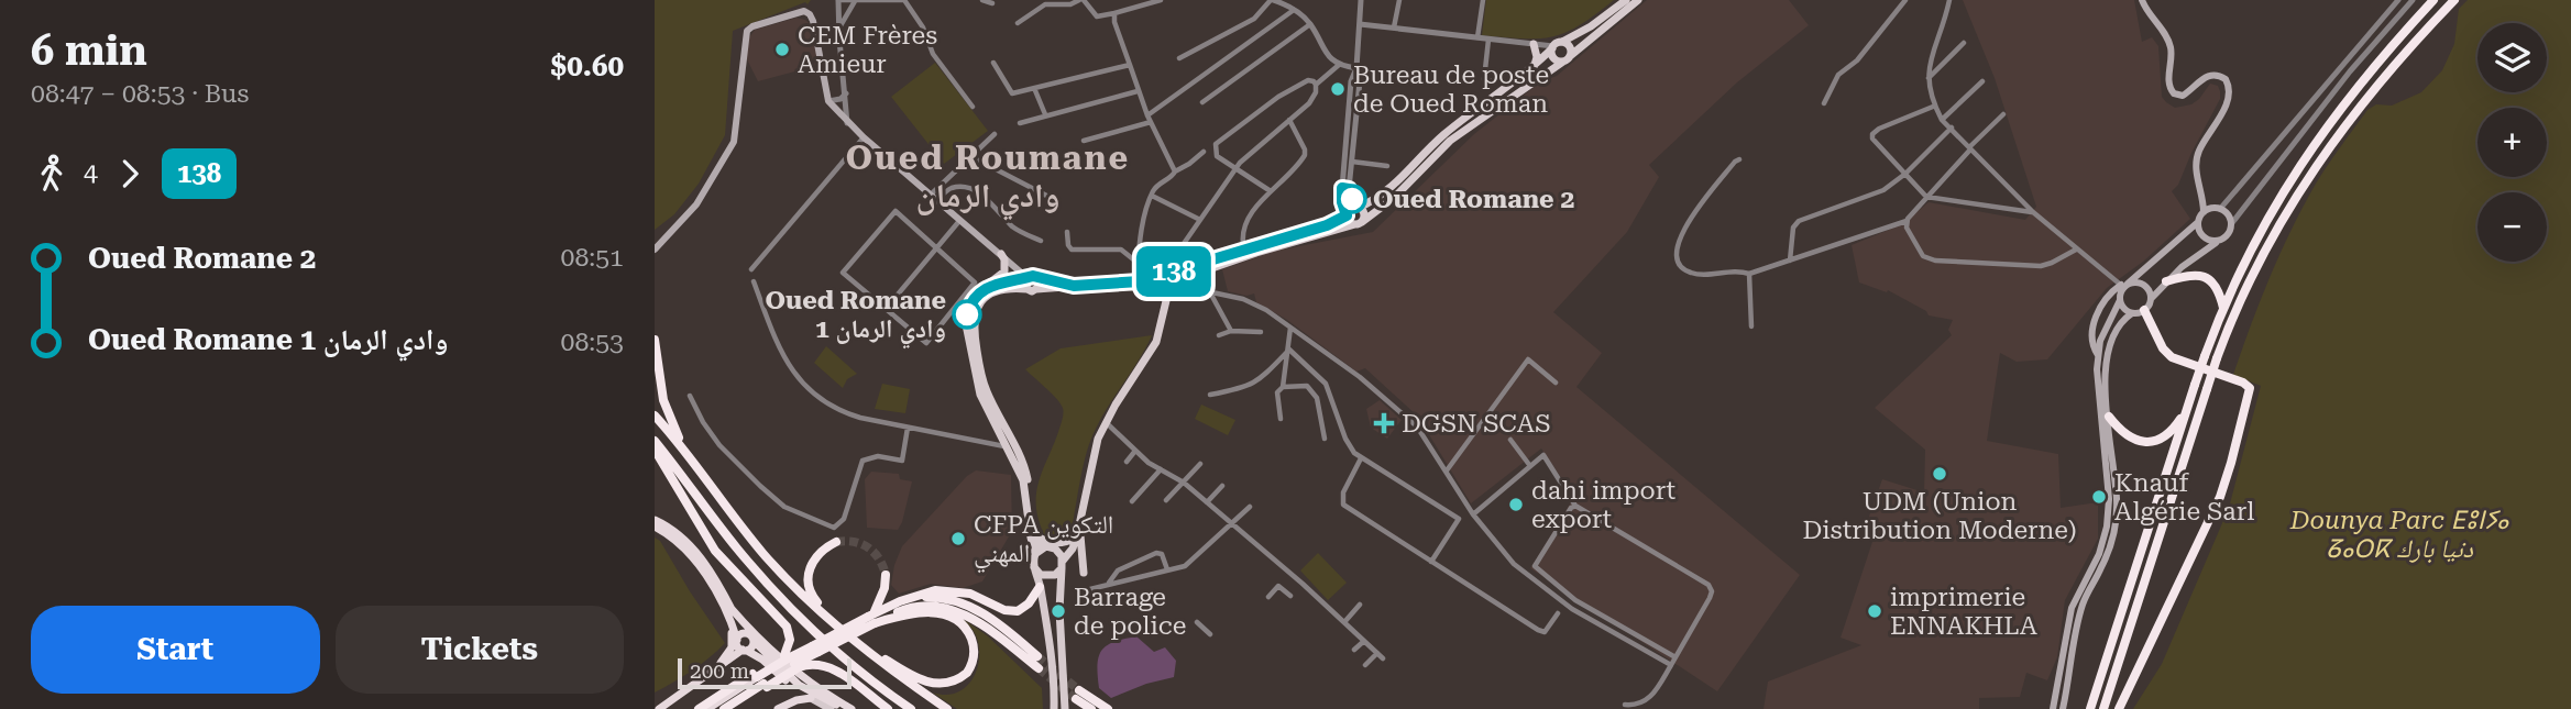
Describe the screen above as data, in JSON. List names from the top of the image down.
{
  "districts": ["Oued Roumane وادي الرمان"],
  "parks": ["Dounya Parc ⴹⵓⵏⵢⴰ ⵒⴰⵔⴽ دنيا بارك"],
  "places": {
    "other": [
      "CEM Frères Amieur",
      "Bureau de poste de Oued Roman",
      "Oued Romane 2",
      "Oued Romane 1 وادي الرمان",
      "UDM (Union Distribution Moderne)",
      "Knauf Algérie Sarl",
      "dahi import export",
      "CFPA التكوين المهني",
      "Barrage de police",
      "imprimerie ENNAKHLA"
    ],
    "health": ["DGSN SCAS"]
  },
  "lines": ["bus line 138"],
  "scale_bar": "200 m",
  "page": {
    "heading": ["6 min", "08:47 – 08:53 · Bus", "$0.60"],
    "on_map": "138",
    "map_buttons": ["+", "−"],
    "legs": ["4", "138"],
    "list": [
      {
        "name": "Oued Romane 2",
        "value": "08:51"
      },
      {
        "name": "Oued Romane 1 وادي الرمان",
        "value": "08:53"
      }
    ],
    "buttons": ["Start", "Tickets"],
    "scale": "200 m"
  }
}
